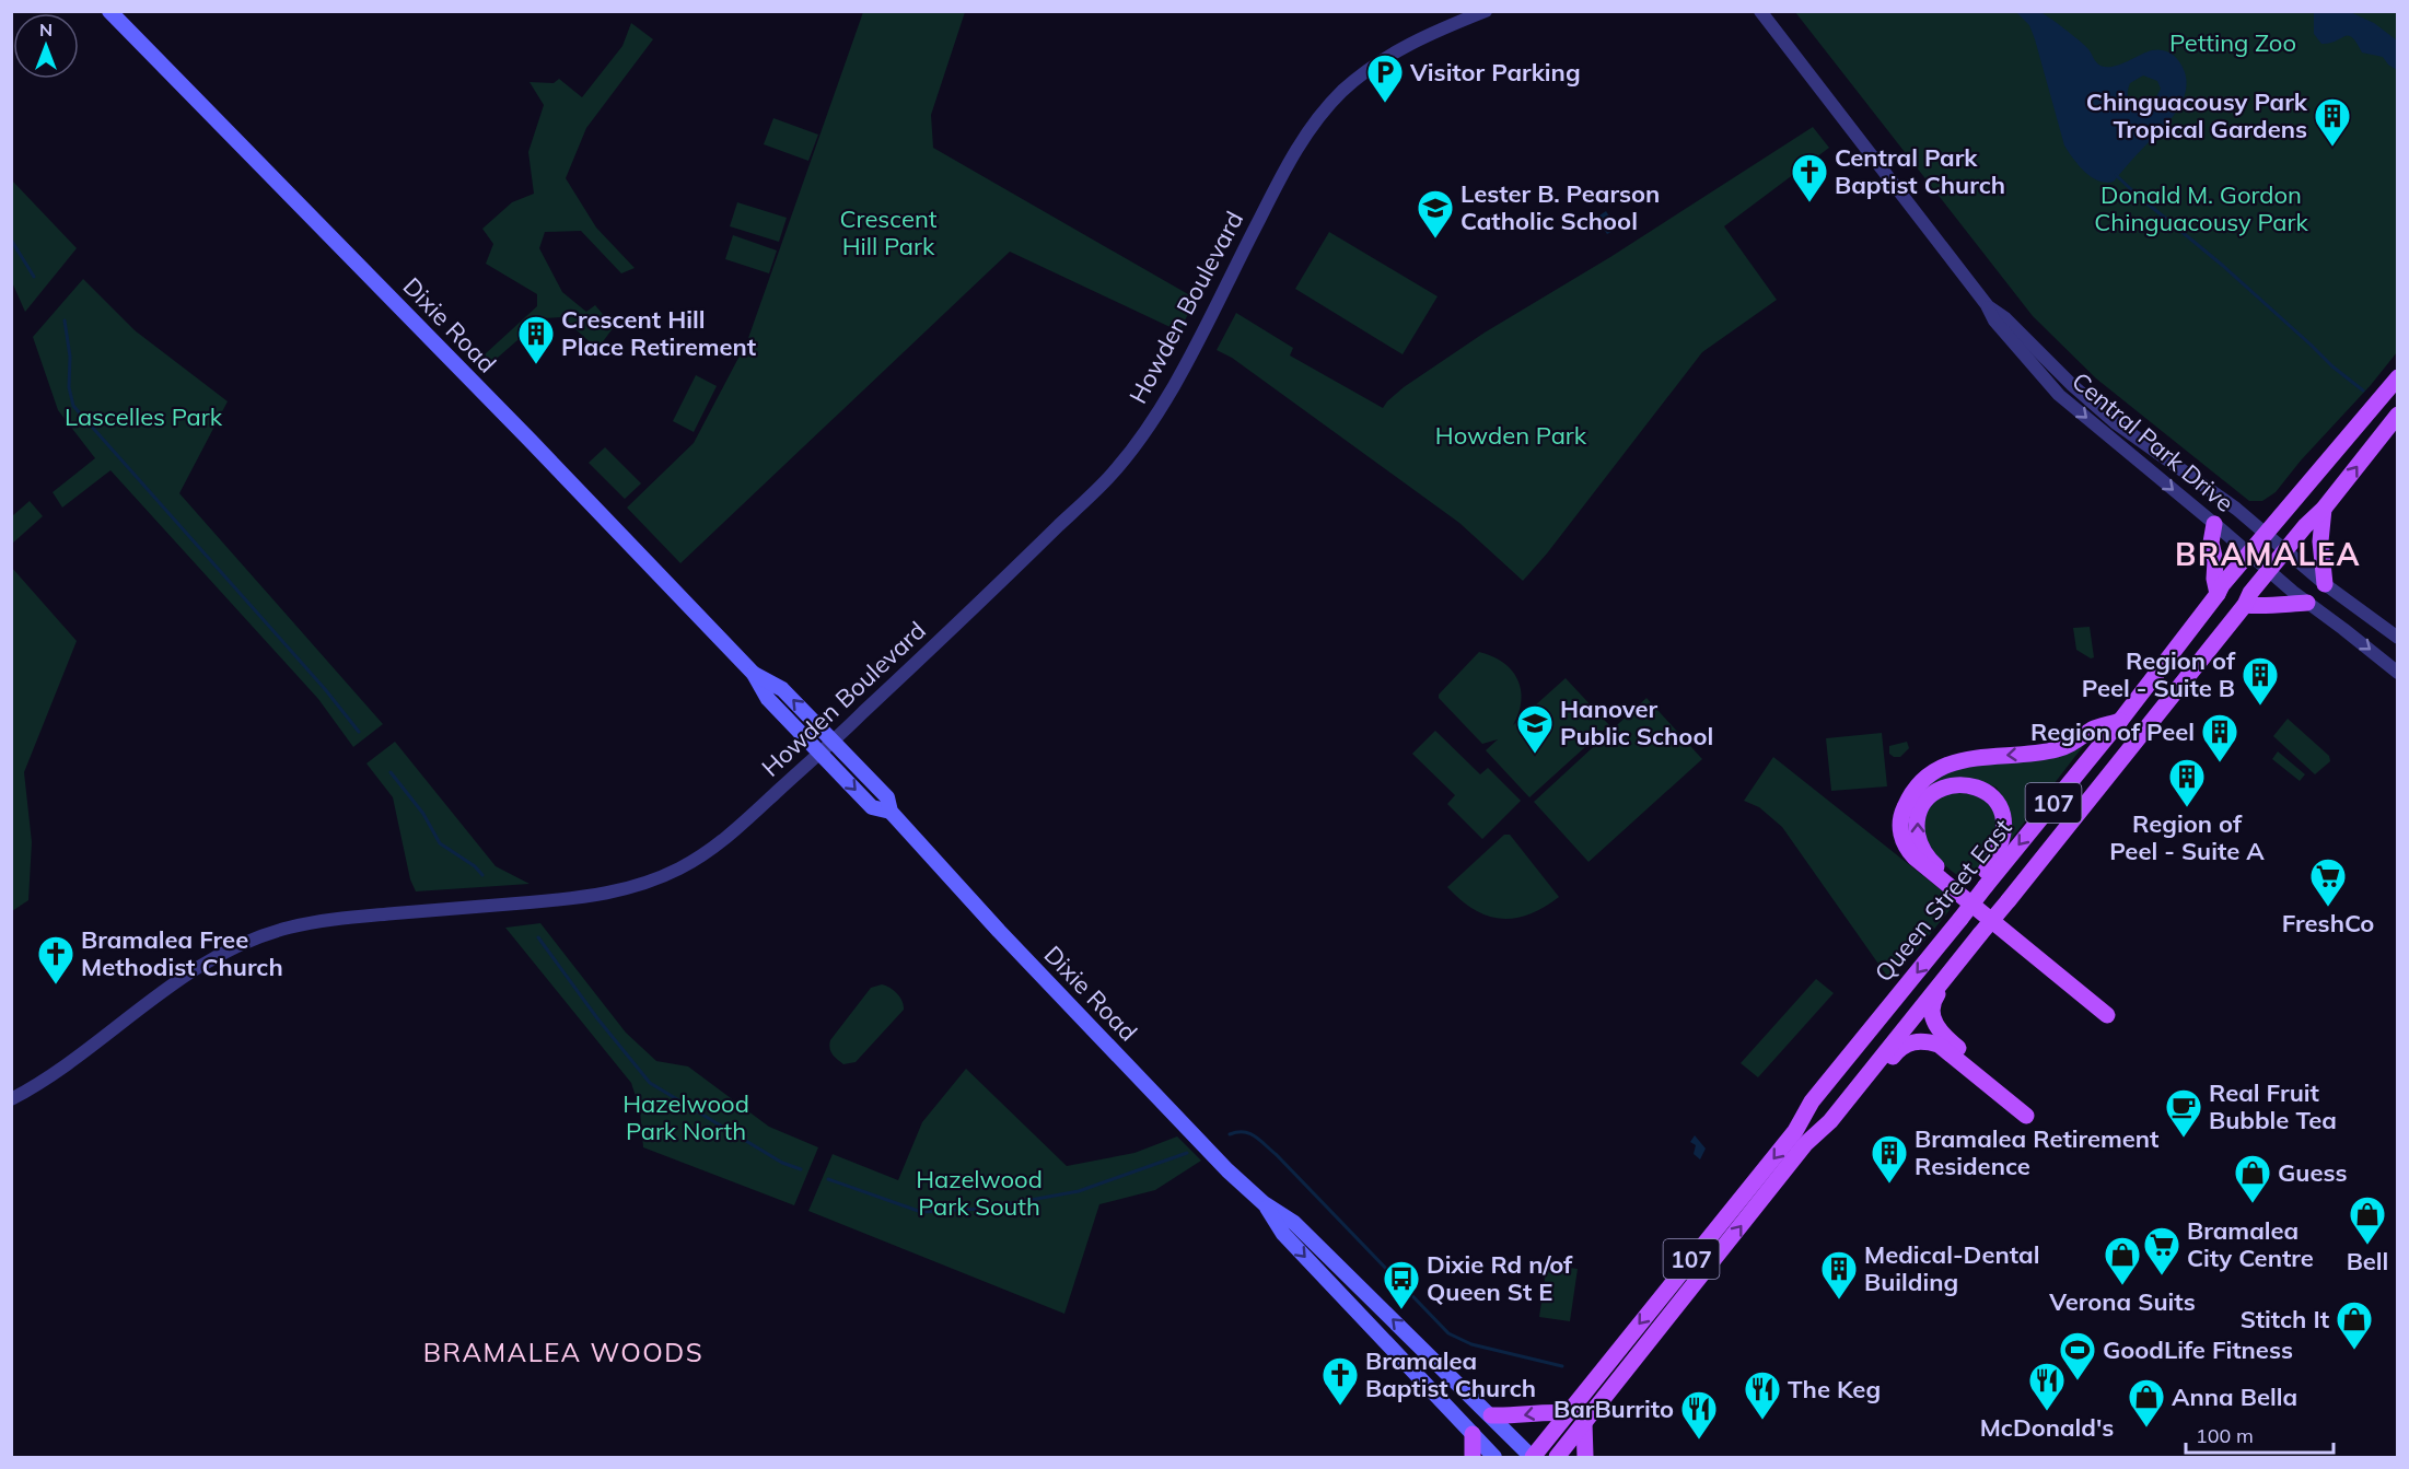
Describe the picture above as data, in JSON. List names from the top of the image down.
{
  "streets": {
    "main road": ["Dixie Road", "107", "Queen Street East"],
    "street": ["Howden Boulevard", "Central Park Drive"]
  },
  "crossings": [
    ["Howden Boulevard", "Dixie Road"],
    ["Dixie Road", "Queen Street East"],
    ["Central Park Drive", "Queen Street East"]
  ],
  "districts": ["BRAMALEA", "BRAMALEA WOODS"],
  "parks": [
    "Petting Zoo",
    "Donald M. Gordon Chinguacousy Park",
    "Crescent Hill Park",
    "Lascelles Park",
    "Howden Park",
    "Hazelwood Park North",
    "Hazelwood Park South"
  ],
  "places": {
    "parking": ["Visitor Parking"],
    "building": [
      "Chinguacousy Park Tropical Gardens",
      "Crescent Hill Place Retirement",
      "Region of Peel - Suite B",
      "Region of Peel",
      "Region of Peel - Suite A",
      "Bramalea Retirement Residence",
      "Medical-Dental Building"
    ],
    "church": ["Central Park Baptist Church", "Bramalea Free Methodist Church", "Bramalea Baptist Church"],
    "school or university": ["Lester B. Pearson Catholic School", "Hanover Public School"],
    "supermarket": ["FreshCo", "Bramalea City Centre"],
    "cafe": ["Real Fruit Bubble Tea"],
    "shop": [
      "Guess",
      "Bell",
      "Verona Suits",
      "Stitch It",
      "Anna Bella"
    ],
    "bus stop": ["Dixie Rd n/of Queen St E"],
    "sports": ["GoodLife Fitness"],
    "restaurant": ["McDonald's", "The Keg", "BarBurrito"]
  },
  "scale_bar": "100 m",
  "north": "top"
}
